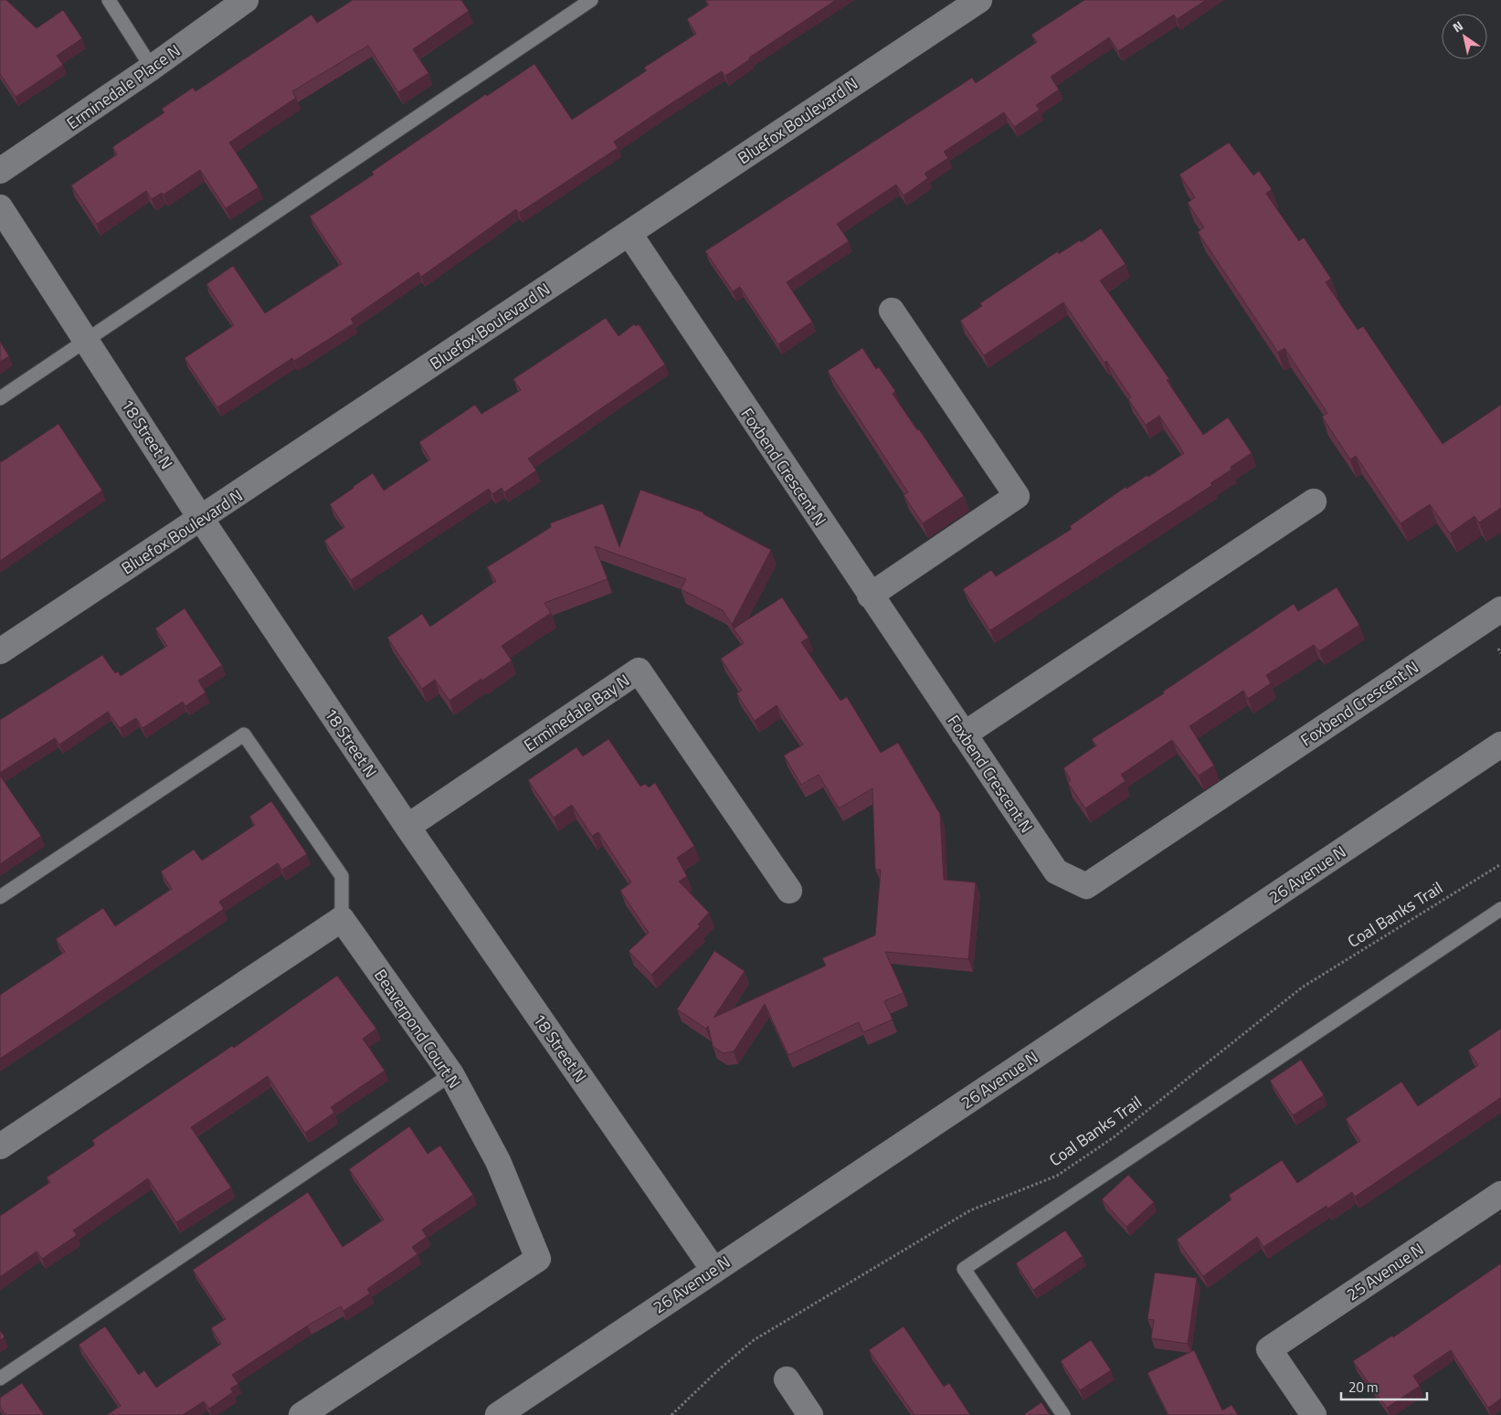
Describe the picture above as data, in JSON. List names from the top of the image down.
{
  "streets": {
    "street": [
      "Erminedale Place N",
      "Bluefox Boulevard N",
      "18 Street N",
      "Foxbend Crescent N",
      "Erminedale Bay N",
      "26 Avenue N",
      "Beaverpond Court N",
      "25 Avenue N"
    ],
    "path": ["Coal Banks Trail"]
  },
  "crossings": [
    ["Bluefox Boulevard N", "18 Street N"],
    ["Bluefox Boulevard N", "Foxbend Crescent N"],
    ["18 Street N", "Erminedale Bay N"],
    ["18 Street N", "26 Avenue N"]
  ],
  "scale_bar": "20 m",
  "north": "top left"
}
